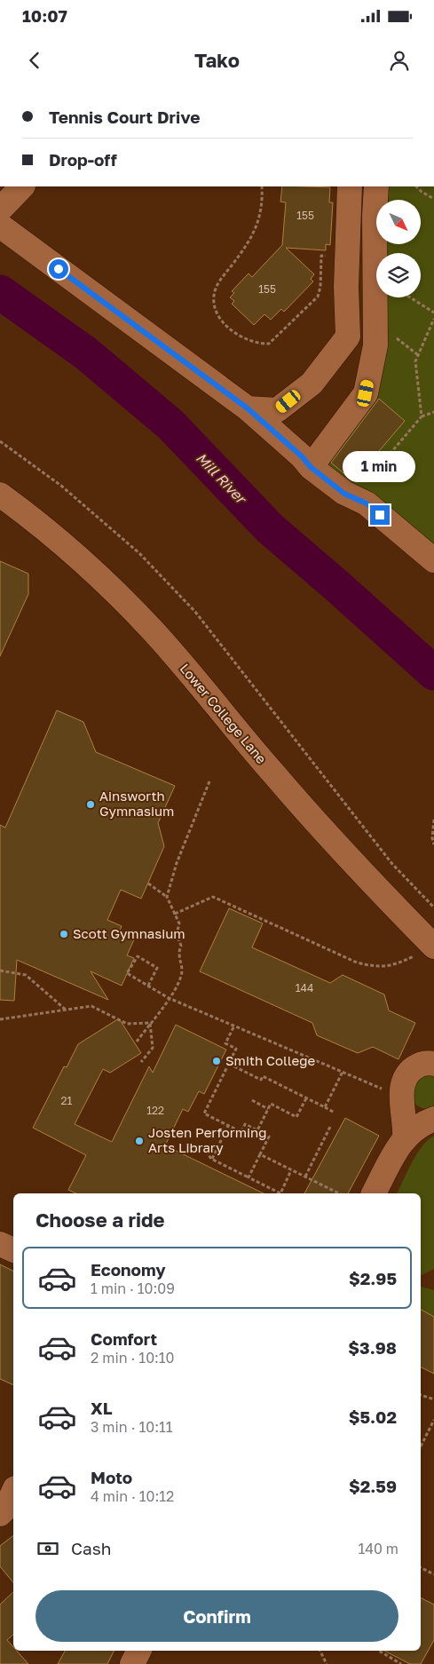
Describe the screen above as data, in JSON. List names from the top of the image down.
{
  "streets": {
    "street": ["Lower College Lane"]
  },
  "water": ["Mill River"],
  "places": [
    "Ainsworth Gymnasium",
    "Scott Gymnasium",
    "Smith College",
    "Josten Performing Arts Library"
  ],
  "house_numbers": [
    "155",
    "155",
    "144",
    "21",
    "122"
  ],
  "north": "bottom right",
  "page": {
    "status": "10:07",
    "header": "Tako",
    "banner": ["Tennis Court Drive", "Drop-off"],
    "bubble": "1 min",
    "heading": "Choose a ride",
    "list": [
      {
        "name": "Economy",
        "note": "1 min · 10:09",
        "value": "$2.95"
      },
      {
        "name": "Comfort",
        "note": "2 min · 10:10",
        "value": "$3.98"
      },
      {
        "name": "XL",
        "note": "3 min · 10:11",
        "value": "$5.02"
      },
      {
        "name": "Moto",
        "note": "4 min · 10:12",
        "value": "$2.59"
      }
    ],
    "pay": ["Cash", "140 m"],
    "buttons": "Confirm"
  }
}
